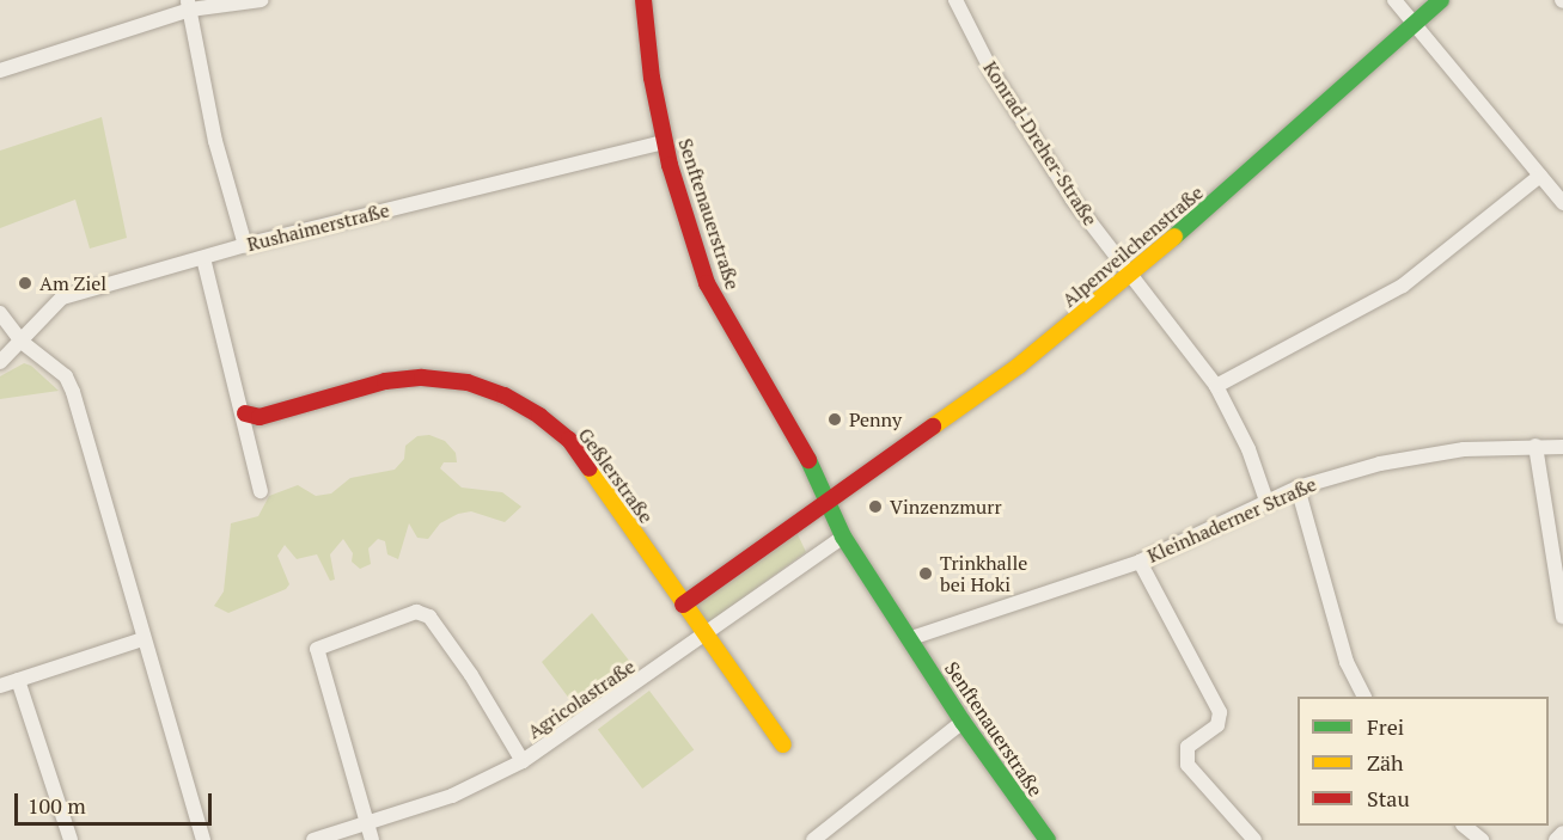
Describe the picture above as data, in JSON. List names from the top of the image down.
{
  "streets": {
    "street": [
      "Konrad-Dreher-Straße",
      "Senftenauerstraße",
      "Rushaimerstraße",
      "Alpenveilchenstraße",
      "Geßlerstraße",
      "Kleinhaderner Straße",
      "Agricolastraße"
    ]
  },
  "crossings": [
    ["Konrad-Dreher-Straße", "Alpenveilchenstraße"],
    ["Konrad-Dreher-Straße", "Kleinhaderner Straße"],
    ["Senftenauerstraße", "Rushaimerstraße"],
    ["Senftenauerstraße", "Alpenveilchenstraße"],
    ["Senftenauerstraße", "Kleinhaderner Straße"],
    ["Senftenauerstraße", "Agricolastraße"],
    ["Geßlerstraße", "Agricolastraße"]
  ],
  "places": [
    "Am Ziel",
    "Penny",
    "Vinzenzmurr",
    "Trinkhalle bei Hoki"
  ],
  "legend": ["Frei", "Zäh", "Stau"],
  "scale_bar": "100 m"
}
